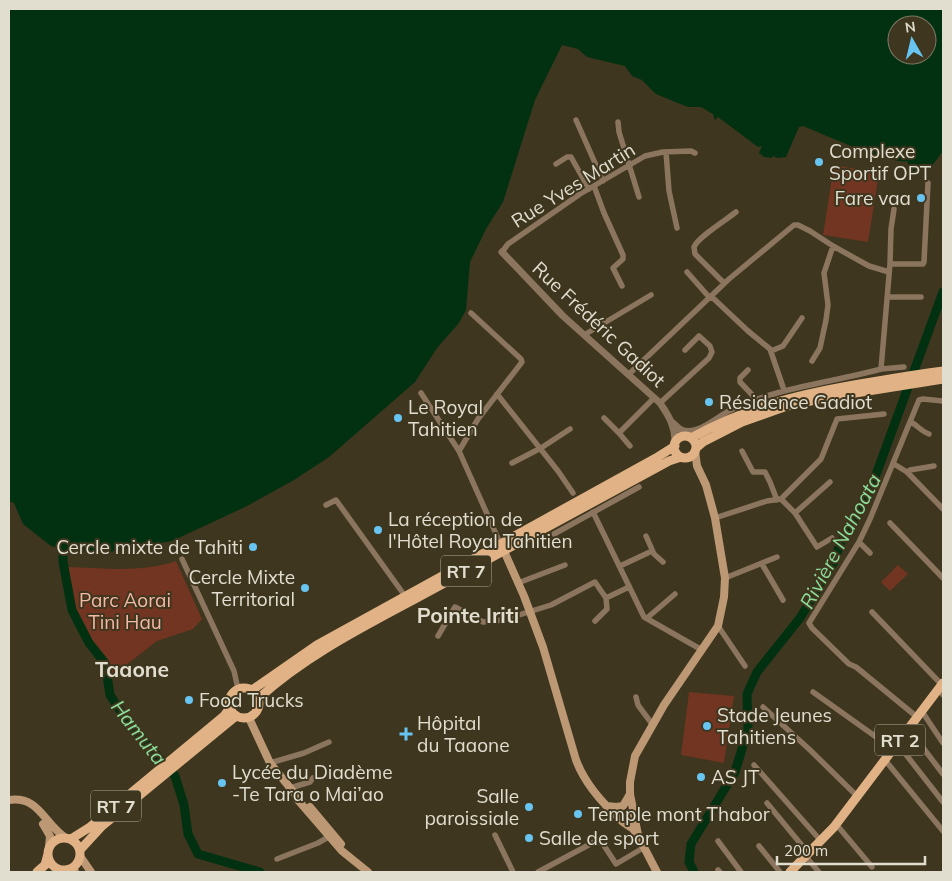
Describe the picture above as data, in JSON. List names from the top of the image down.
{
  "streets": {
    "main road": ["RT 7", "RT 2"],
    "street": ["Rue Yves Martin", "Rue Frédéric Gadiot"]
  },
  "crossings": [
    ["Rue Yves Martin", "Rue Frédéric Gadiot"],
    ["Rue Frédéric Gadiot", "RT 7"]
  ],
  "districts": ["Pointe Iriti", "Taaone"],
  "water": ["Rivière Nahoata", "Hamuta"],
  "parks": ["Parc Aorai Tini Hau"],
  "places": {
    "other": [
      "Complexe Sportif OPT",
      "Fare vaa",
      "Résidence Gadiot",
      "Le Royal Tahitien",
      "La réception de l'Hôtel Royal Tahitien",
      "Cercle mixte de Tahiti",
      "Cercle Mixte Territorial",
      "Food Trucks",
      "Stade Jeunes Tahitiens",
      "AS JT",
      "Lycée du Diadème -Te Tara o Mai’ao",
      "Salle paroissiale",
      "Temple mont Thabor",
      "Salle de sport"
    ],
    "health": ["Hôpital du Taaone"]
  },
  "scale_bar": "200 m",
  "north": "top"
}
